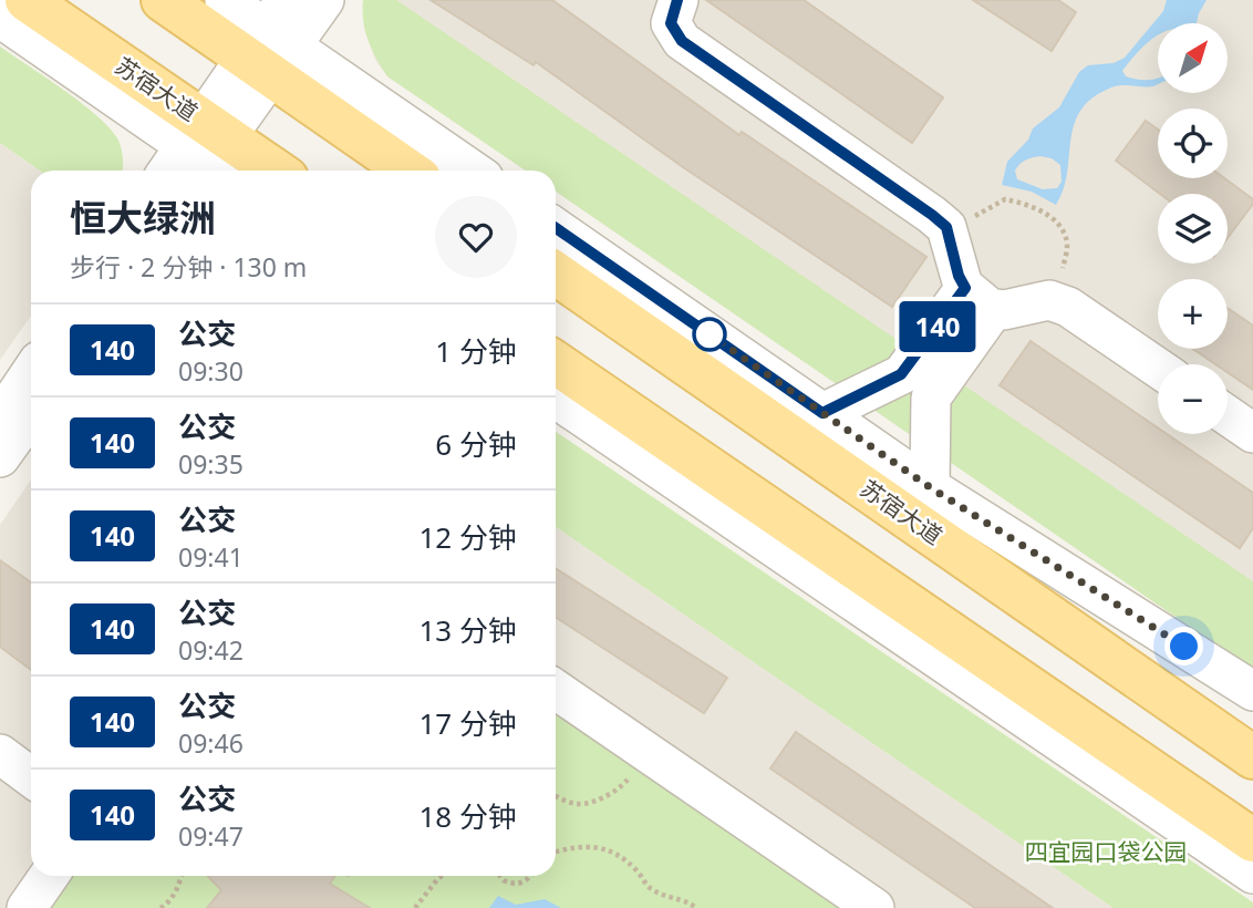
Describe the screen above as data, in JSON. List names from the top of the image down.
{
  "streets": {
    "main road": ["苏宿大道"]
  },
  "parks": ["四宜园口袋公园"],
  "lines": ["bus line 140"],
  "north": "top right",
  "page": {
    "on_map": "140",
    "map_buttons": ["+", "−"],
    "heading": ["恒大绿洲", "步行 · 2 分钟 · 130 m"],
    "list": [
      {
        "mark": "140",
        "name": "公交",
        "note": "09:30",
        "value": "1 分钟"
      },
      {
        "mark": "140",
        "name": "公交",
        "note": "09:35",
        "value": "6 分钟"
      },
      {
        "mark": "140",
        "name": "公交",
        "note": "09:41",
        "value": "12 分钟"
      },
      {
        "mark": "140",
        "name": "公交",
        "note": "09:42",
        "value": "13 分钟"
      },
      {
        "mark": "140",
        "name": "公交",
        "note": "09:46",
        "value": "17 分钟"
      },
      {
        "mark": "140",
        "name": "公交",
        "note": "09:47",
        "value": "18 分钟"
      }
    ]
  }
}
